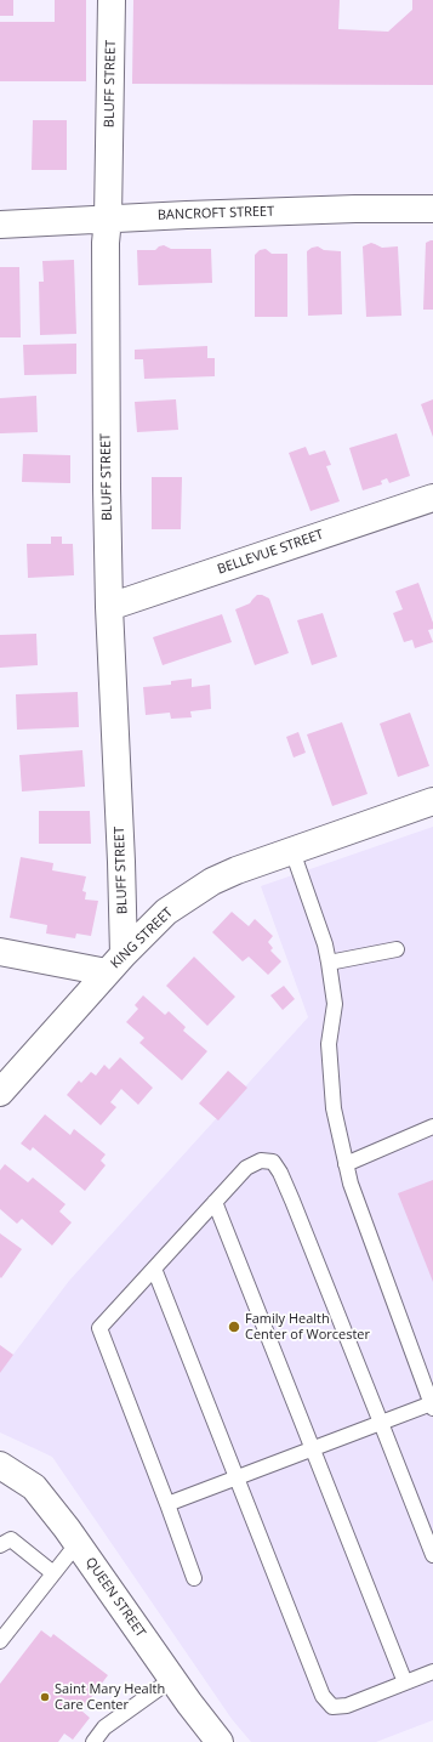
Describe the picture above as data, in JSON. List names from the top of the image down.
{
  "streets": {
    "street": [
      "BLUFF STREET",
      "BANCROFT STREET",
      "BELLEVUE STREET",
      "KING STREET",
      "QUEEN STREET"
    ]
  },
  "crossings": [
    ["BLUFF STREET", "BANCROFT STREET"],
    ["BLUFF STREET", "BELLEVUE STREET"],
    ["BLUFF STREET", "KING STREET"]
  ],
  "places": ["Family Health Center of Worcester", "Saint Mary Health Care Center"]
}
